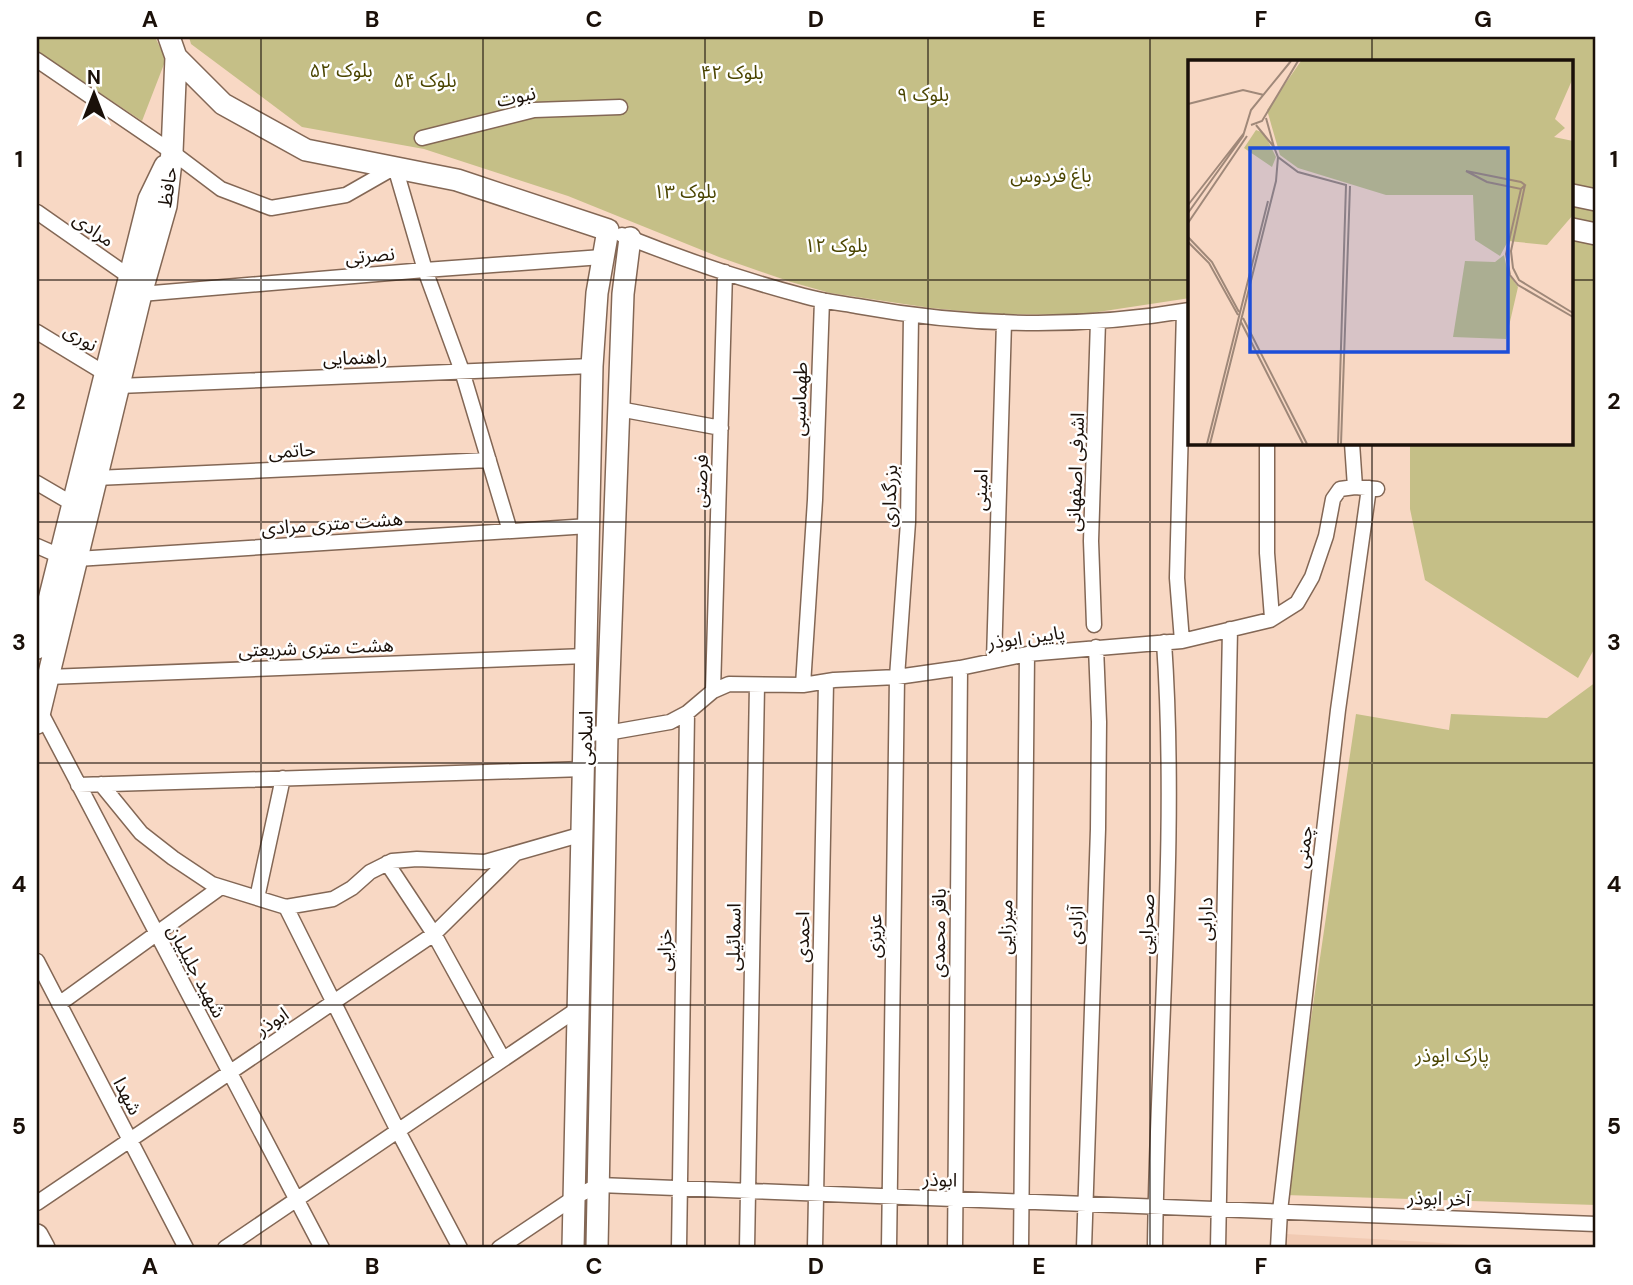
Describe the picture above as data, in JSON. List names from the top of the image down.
{
  "streets": {
    "street": [
      "نبوت",
      "حافظ",
      "مرادی",
      "نصرتی",
      "نوری",
      "راهنمایی",
      "طهماسبی",
      "حاتمی",
      "اشرفی اصفهانی",
      "فرصتی",
      "امینی",
      "بزرگداری",
      "هشت متری مرادی",
      "پایین ابوذر",
      "هشت متری شریعتی",
      "اسلامی",
      "چمنی",
      "دارابی",
      "صحرایی",
      "آزادی",
      "میرزایی",
      "باقر محمدی",
      "عزیزی",
      "اسمائیلی",
      "احمدی",
      "خزایی",
      "شهید جلیلیان",
      "ابوذر",
      "شهدا",
      "آخر ابوذر"
    ]
  },
  "crossings": [
    ["حافظ", "مرادی"],
    ["حافظ", "نصرتی"],
    ["حافظ", "نوری"],
    ["حافظ", "راهنمایی"],
    ["حافظ", "حاتمی"],
    ["حافظ", "هشت متری مرادی"],
    ["حافظ", "هشت متری شریعتی"],
    ["حافظ", "شهید جلیلیان"],
    ["مرادی", "نصرتی"],
    ["نصرتی", "اسلامی"],
    ["نوری", "راهنمایی"],
    ["راهنمایی", "اسلامی"],
    ["طهماسبی", "پایین ابوذر"],
    ["فرصتی", "پایین ابوذر"],
    ["امینی", "پایین ابوذر"],
    ["بزرگداری", "پایین ابوذر"],
    ["بزرگداری", "عزیزی"],
    ["هشت متری مرادی", "اسلامی"],
    ["پایین ابوذر", "اسلامی"],
    ["پایین ابوذر", "چمنی"],
    ["پایین ابوذر", "دارابی"],
    ["پایین ابوذر", "صحرایی"],
    ["پایین ابوذر", "آزادی"],
    ["پایین ابوذر", "میرزایی"],
    ["پایین ابوذر", "باقر محمدی"],
    ["پایین ابوذر", "عزیزی"],
    ["پایین ابوذر", "اسمائیلی"],
    ["پایین ابوذر", "احمدی"],
    ["پایین ابوذر", "خزایی"],
    ["هشت متری شریعتی", "اسلامی"],
    ["اسلامی", "ابوذر"],
    ["چمنی", "ابوذر"],
    ["چمنی", "آخر ابوذر"],
    ["دارابی", "ابوذر"],
    ["صحرایی", "ابوذر"],
    ["آزادی", "ابوذر"],
    ["میرزایی", "ابوذر"],
    ["باقر محمدی", "ابوذر"],
    ["عزیزی", "ابوذر"],
    ["اسمائیلی", "ابوذر"],
    ["احمدی", "ابوذر"],
    ["خزایی", "ابوذر"],
    ["شهید جلیلیان", "ابوذر"],
    ["ابوذر", "شهدا"],
    ["ابوذر", "آخر ابوذر"]
  ],
  "parks": [
    "بلوک ۵۲",
    "بلوک ۴۲",
    "بلوک ۵۴",
    "بلوک ۹",
    "باغ فردوس",
    "بلوک ۱۳",
    "بلوک ۱۲",
    "پارک ابوذر"
  ],
  "north": "top",
  "grid": {
    "columns": [
      "A",
      "B",
      "C",
      "D",
      "E",
      "F",
      "G"
    ],
    "rows": [
      "1",
      "2",
      "3",
      "4",
      "5"
    ]
  }
}
